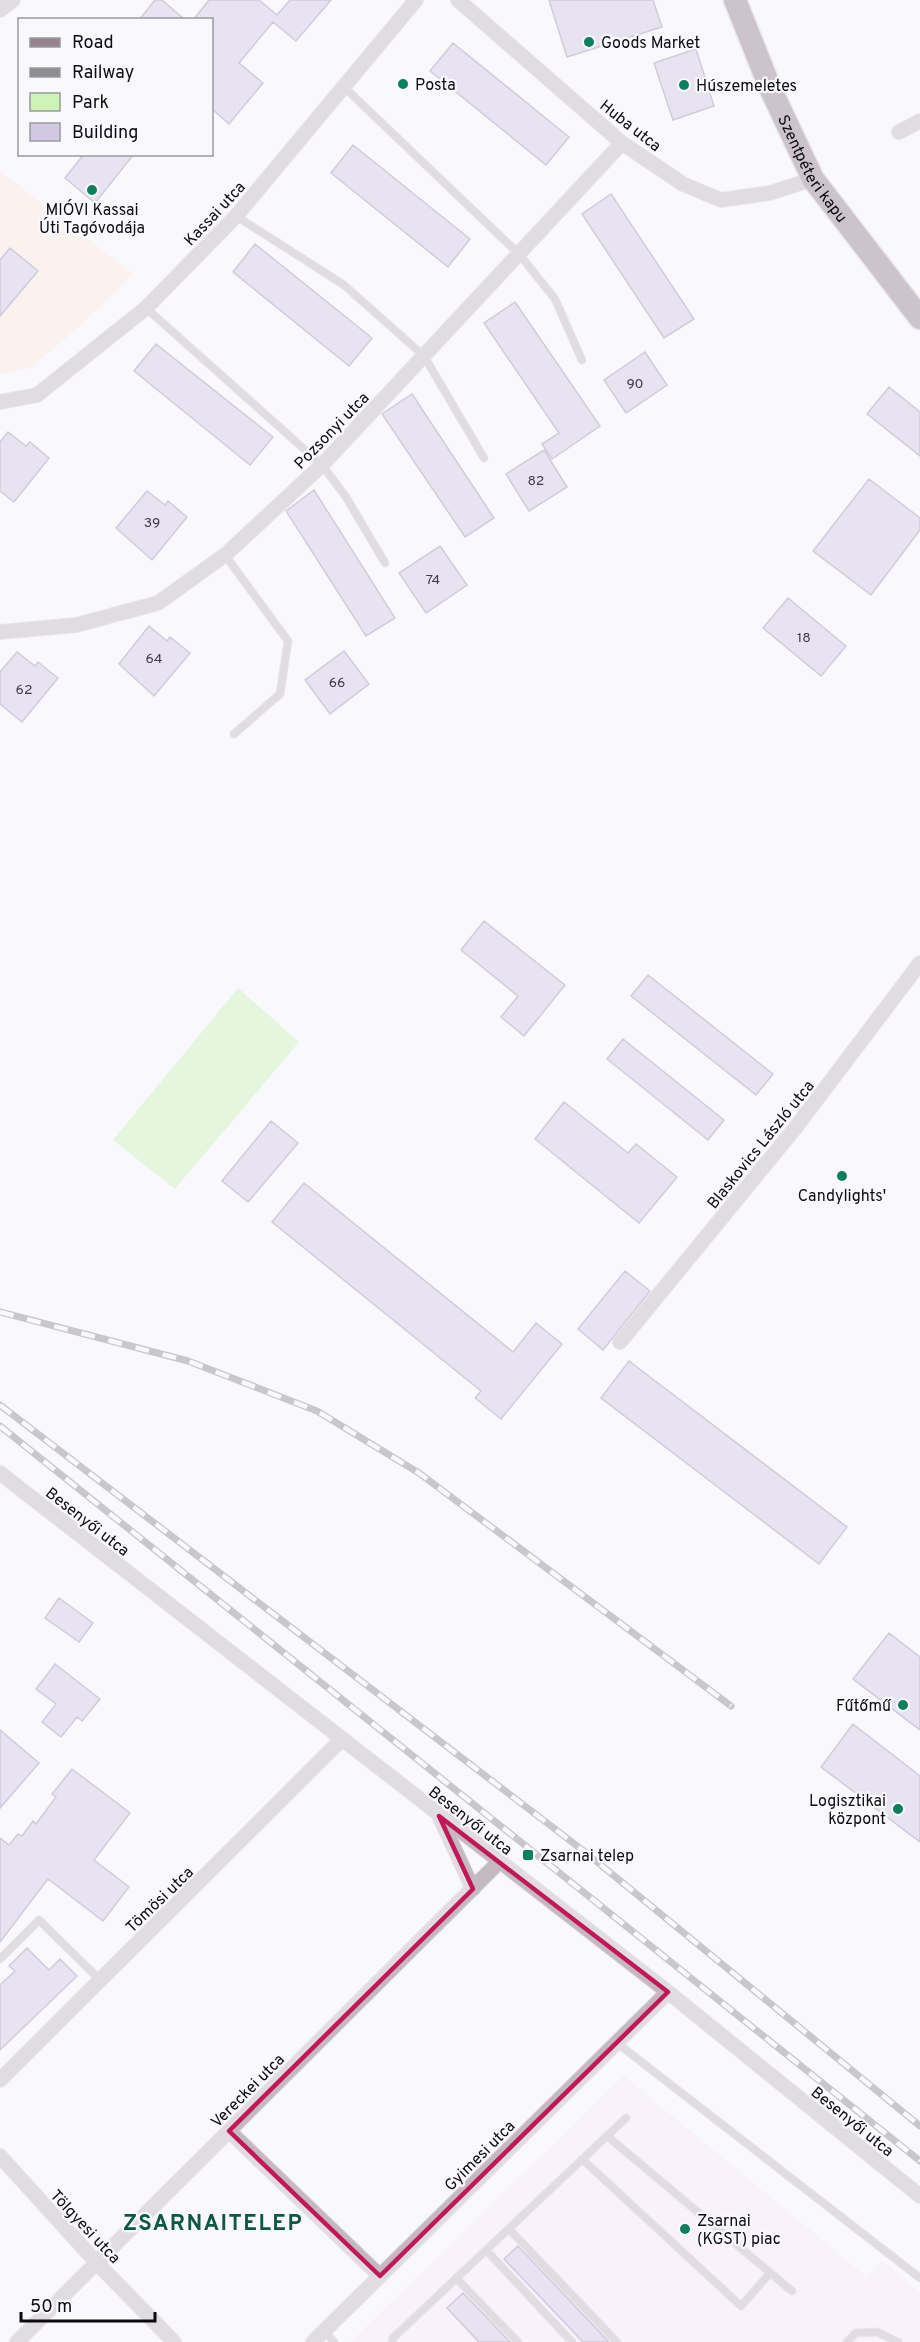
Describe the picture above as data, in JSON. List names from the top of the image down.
{
  "streets": {
    "main road": ["Szentpéteri kapu"],
    "street": [
      "Huba utca",
      "Kassai utca",
      "Pozsonyi utca",
      "Blaskovics László utca",
      "Besenyői utca",
      "Tömösi utca",
      "Vereckei utca",
      "Gyimesi utca",
      "Tölgyesi utca"
    ]
  },
  "crossings": [
    ["Huba utca", "Szentpéteri kapu"],
    ["Huba utca", "Pozsonyi utca"],
    ["Besenyői utca", "Tömösi utca"],
    ["Besenyői utca", "Vereckei utca"],
    ["Besenyői utca", "Gyimesi utca"],
    ["Vereckei utca", "Tölgyesi utca"]
  ],
  "districts": ["ZSARNAITELEP"],
  "places": {
    "other": [
      "Goods Market",
      "Posta",
      "Húszemeletes",
      "MIÓVI Kassai Úti Tagóvodája",
      "Candylights'",
      "Fűtőmű",
      "Logisztikai központ",
      "Zsarnai (KGST) piac"
    ],
    "transit": ["Zsarnai telep"]
  },
  "house_numbers": [
    "90",
    "82",
    "39",
    "74",
    "18",
    "64",
    "66",
    "62"
  ],
  "legend": [
    "Road",
    "Railway",
    "Park",
    "Building"
  ],
  "scale_bar": "50 m"
}
